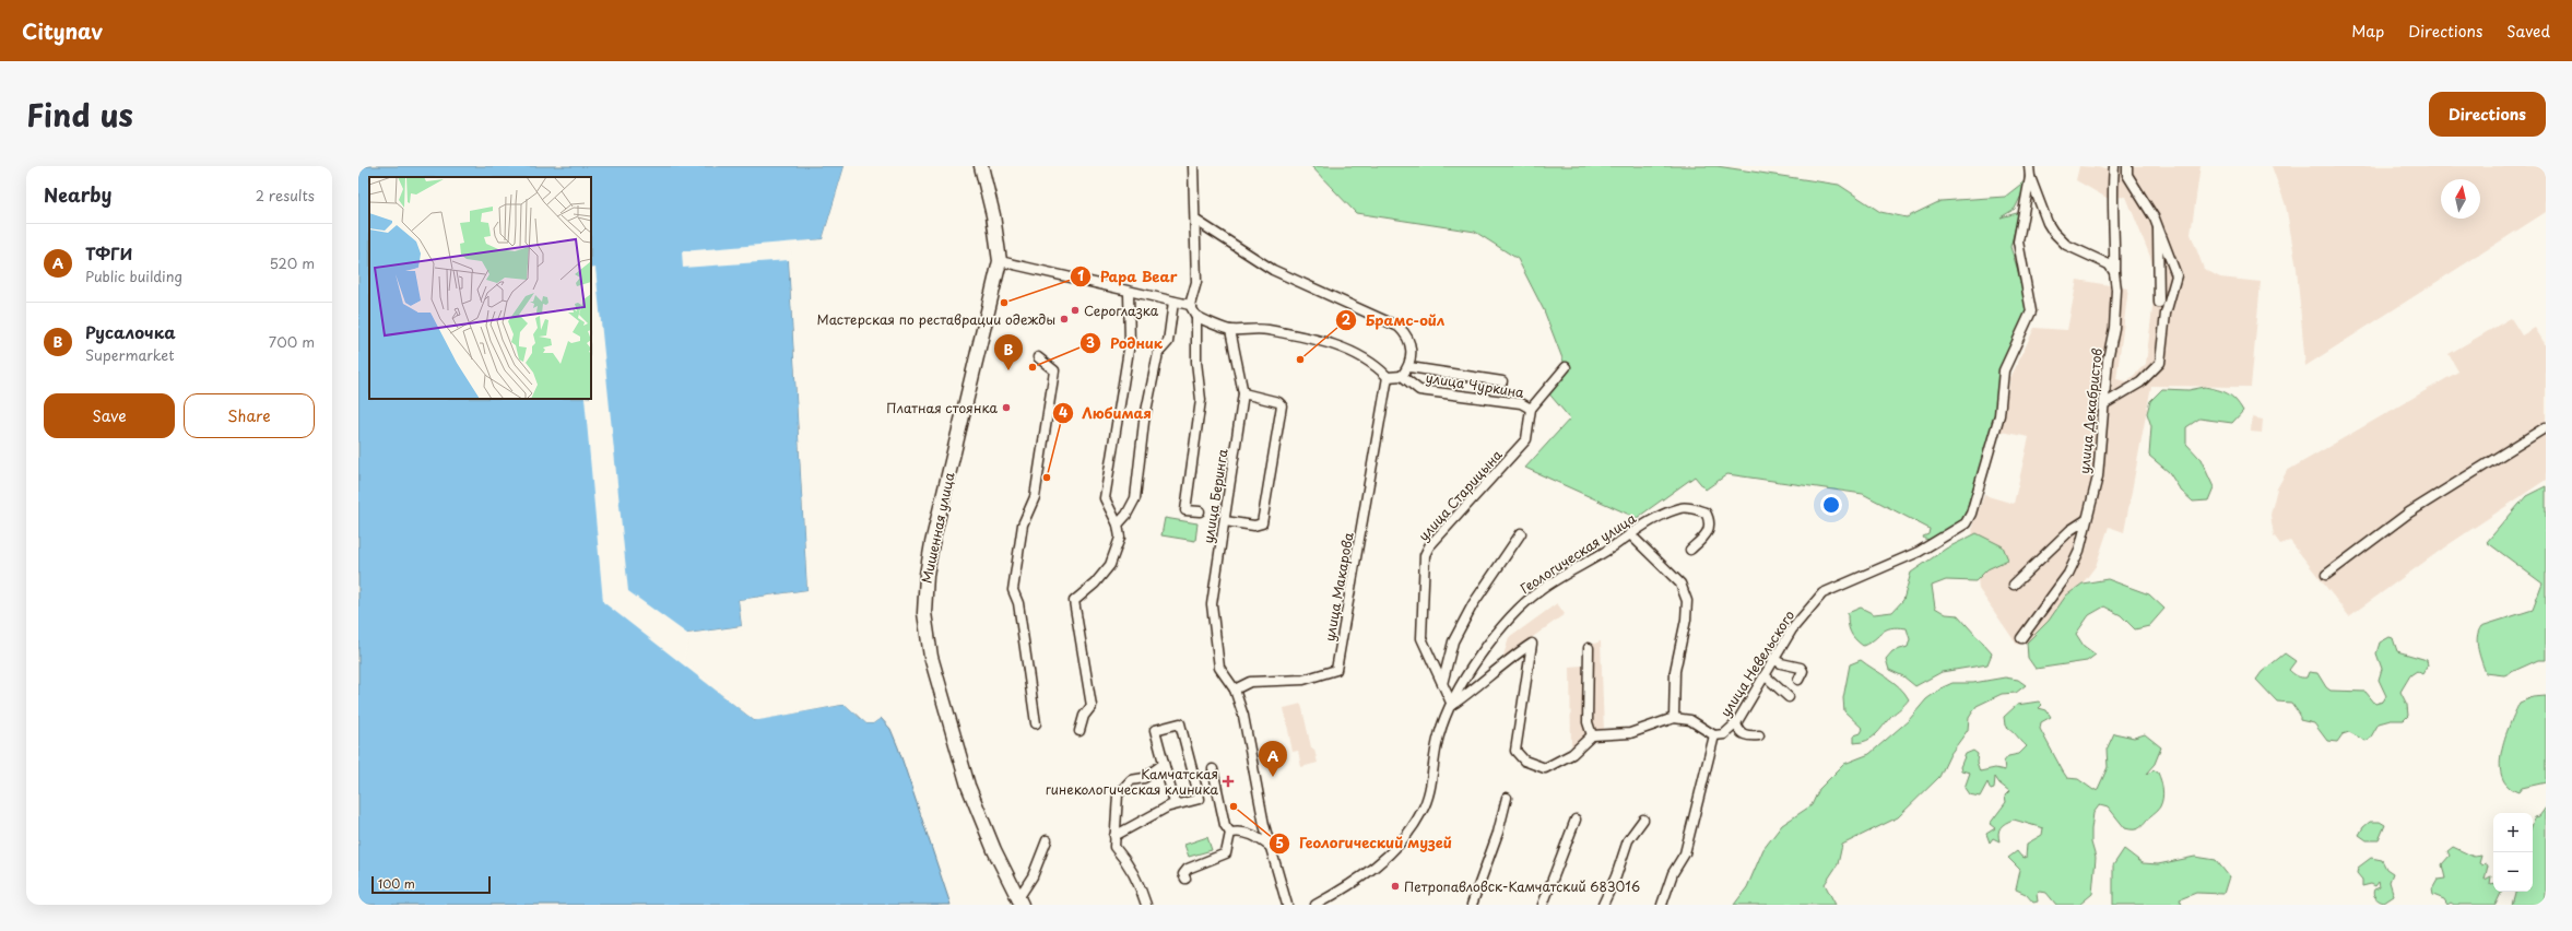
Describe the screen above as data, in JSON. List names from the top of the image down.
{
  "streets": {
    "main road": ["Мишенная улица"],
    "street": [
      "улица Чуркина",
      "улица Декабристов",
      "улица Старицына",
      "улица Беринга",
      "Геологическая улица",
      "улица Макарова",
      "улица Невельского"
    ]
  },
  "crossings": [
    ["улица Чуркина", "улица Старицына"],
    ["улица Старицына", "Геологическая улица"],
    ["улица Беринга", "улица Макарова"]
  ],
  "places": {
    "other": [
      "Papa Bear",
      "Сероглазка",
      "Мастерская по реставрации одежды",
      "Брамс-ойл",
      "Родник",
      "Платная стоянка",
      "Любимая",
      "Геологический музей",
      "Петропавловск-Камчатский 683016"
    ],
    "health": ["Камчатская гинекологическая клиника"]
  },
  "scale_bar": "100 m",
  "north": "top",
  "page": {
    "header": "Citynav",
    "nav": ["Map", "Directions", "Saved"],
    "title": "Find us",
    "buttons": [
      "Directions",
      ["Save", "Share"]
    ],
    "heading": ["Nearby", "2 results"],
    "list": [
      {
        "mark": "A",
        "name": "ТФГИ",
        "note": "Public building",
        "value": "520 m"
      },
      {
        "mark": "B",
        "name": "Русалочка",
        "note": "Supermarket",
        "value": "700 m"
      }
    ],
    "pins": ["B", "A"],
    "map_buttons": ["+", "−"],
    "scale": "100 m"
  }
}
